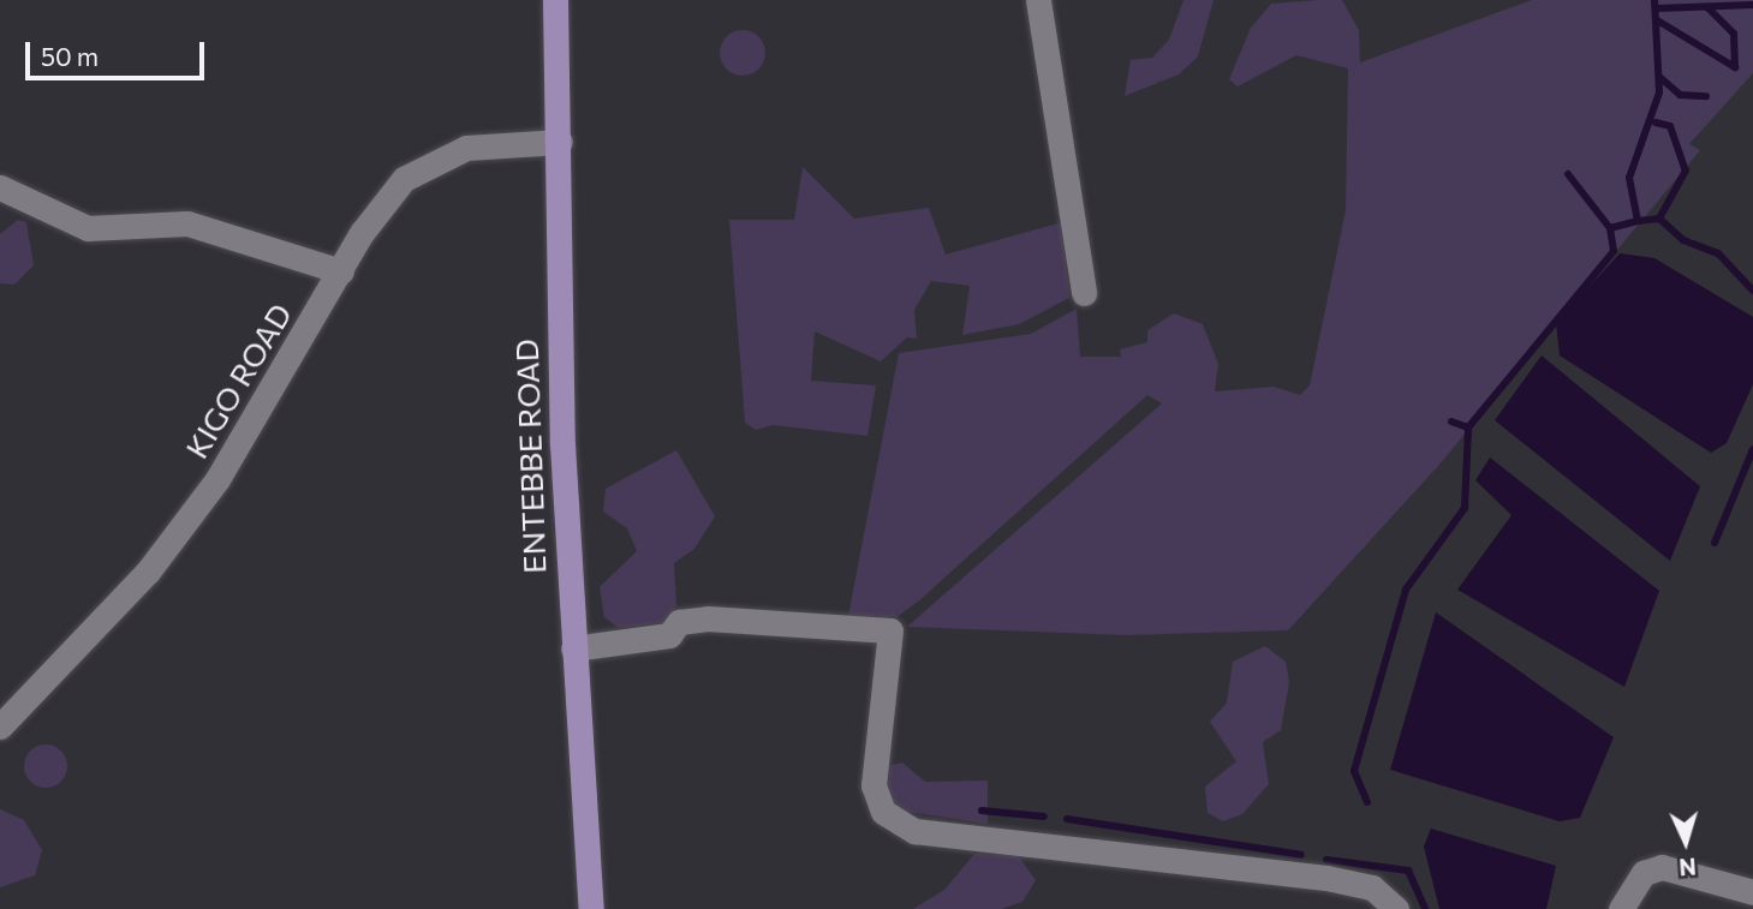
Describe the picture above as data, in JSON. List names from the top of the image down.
{
  "streets": {
    "main road": ["ENTEBBE ROAD"],
    "street": ["KIGO ROAD"]
  },
  "crossings": [
    ["KIGO ROAD", "ENTEBBE ROAD"]
  ],
  "scale_bar": "50 m",
  "north": "bottom"
}
